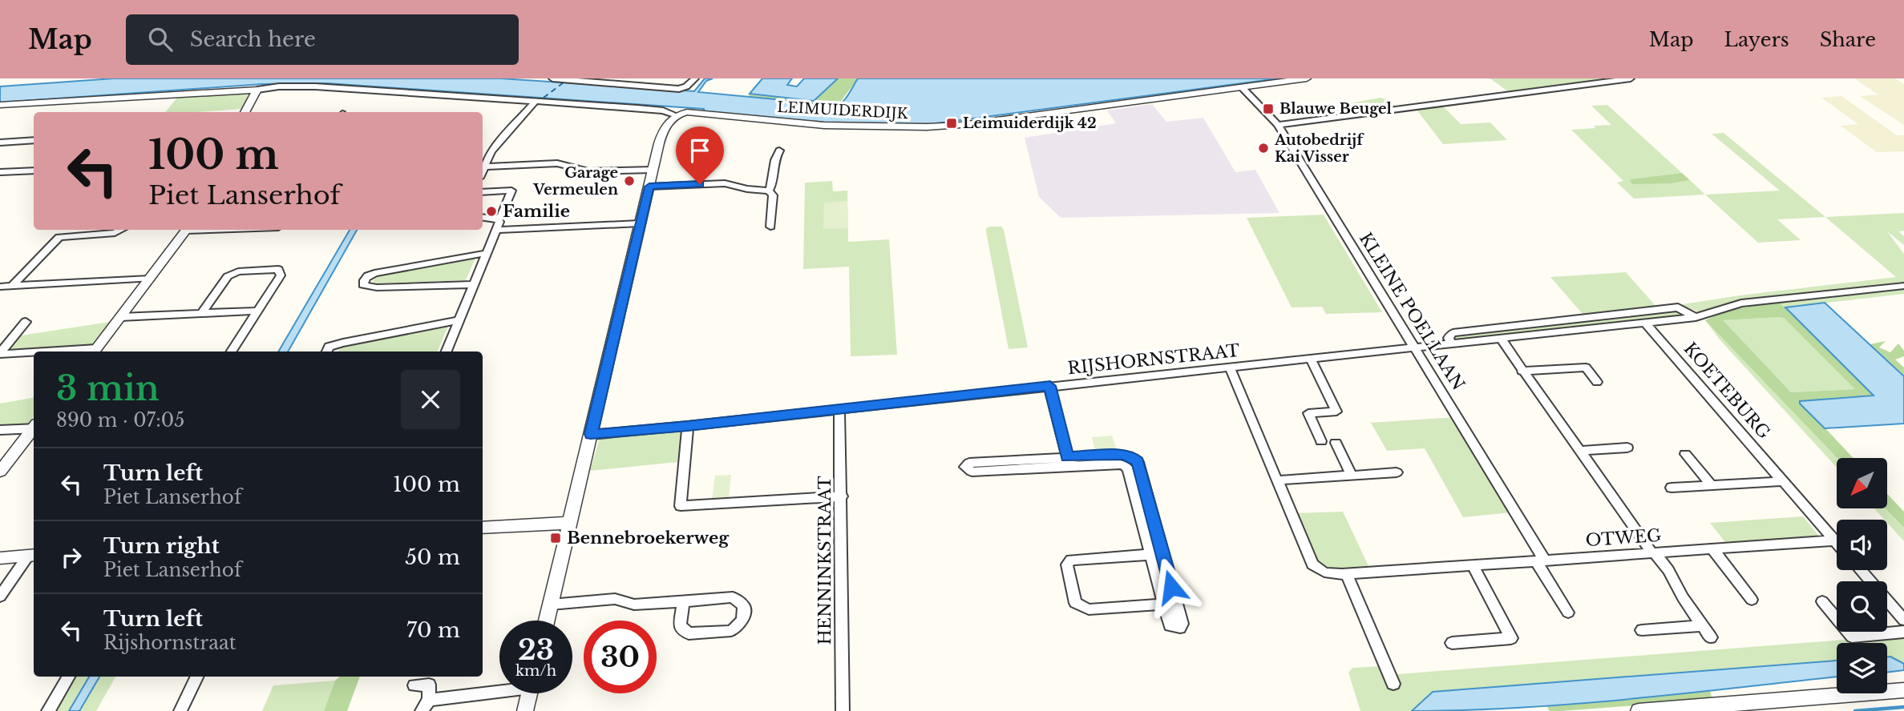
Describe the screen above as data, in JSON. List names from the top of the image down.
{
  "streets": {
    "street": [
      "LEIMUIDERDIJK",
      "KLEINE POELLAAN",
      "RIJSHORNSTRAAT",
      "KOETEBURG",
      "OTWEG",
      "HENNINKSTRAAT"
    ]
  },
  "crossings": [
    ["LEIMUIDERDIJK", "KLEINE POELLAAN"],
    ["KLEINE POELLAAN", "RIJSHORNSTRAAT"],
    ["KLEINE POELLAAN", "OTWEG"],
    ["RIJSHORNSTRAAT", "KOETEBURG"],
    ["RIJSHORNSTRAAT", "OTWEG"],
    ["RIJSHORNSTRAAT", "HENNINKSTRAAT"],
    ["KOETEBURG", "OTWEG"]
  ],
  "places": {
    "transit": ["Blauwe Beugel", "Leimuiderdijk 42", "Bennebroekerweg"],
    "other": ["Autobedrijf Kai Visser", "Garage Vermeulen", "Familie"]
  },
  "north": "bottom left",
  "page": {
    "header": "Map",
    "search": "Search here",
    "nav": ["Map", "Layers", "Share"],
    "turn": ["100 m", "Piet Lanserhof"],
    "heading": ["3 min", "890 m · 07:05"],
    "list": [
      {
        "name": "Turn left",
        "note": "Piet Lanserhof",
        "value": "100 m"
      },
      {
        "name": "Turn right",
        "note": "Piet Lanserhof",
        "value": "50 m"
      },
      {
        "name": "Turn left",
        "note": "Rijshornstraat",
        "value": "70 m"
      }
    ],
    "speed": "23 km/h",
    "limit": "30"
  }
}
